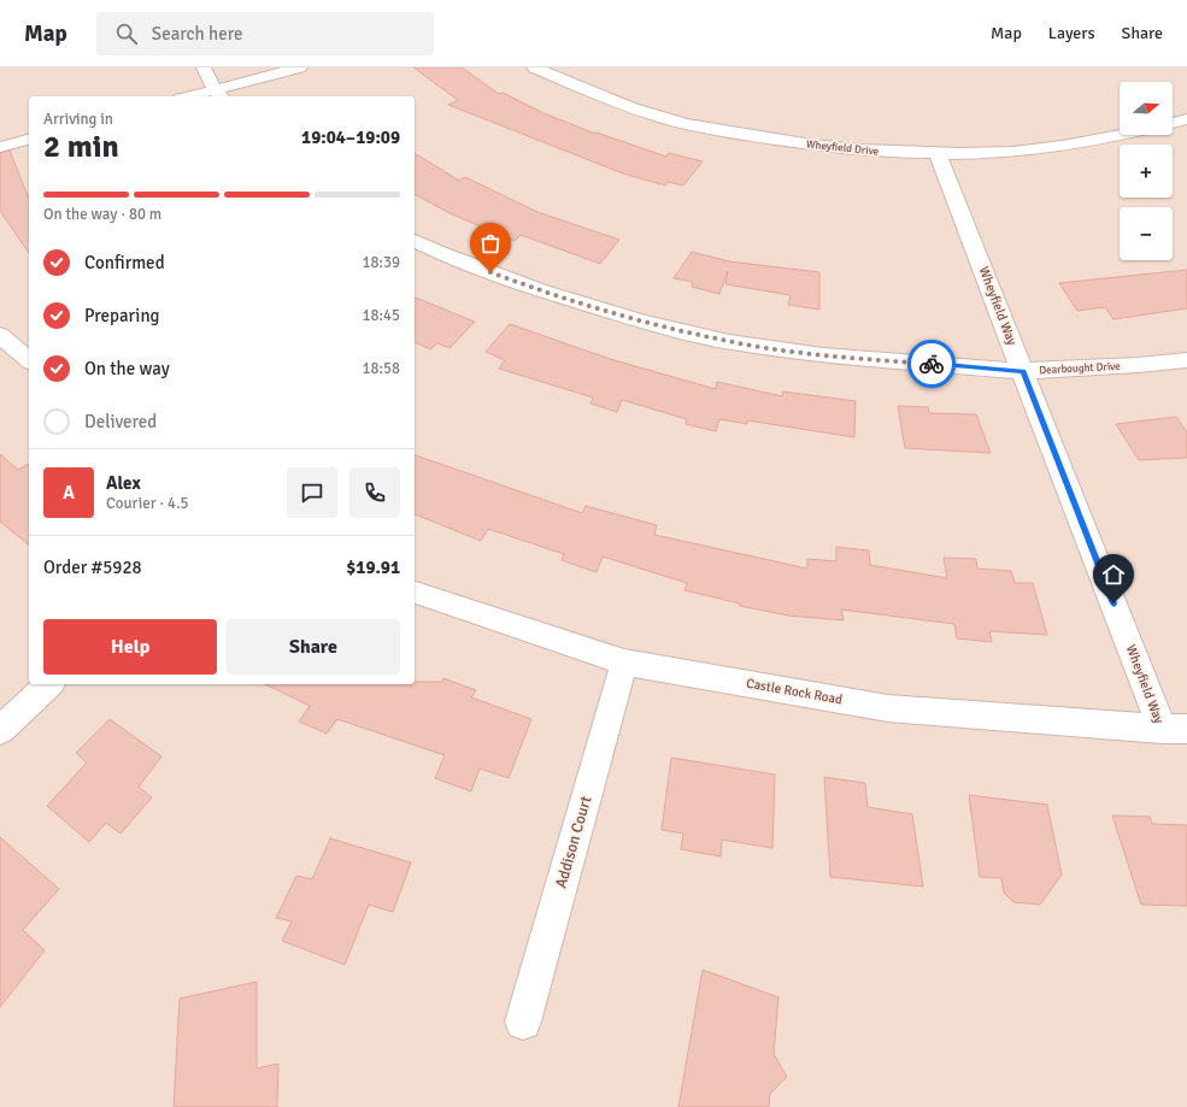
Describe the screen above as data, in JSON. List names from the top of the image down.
{
  "streets": {
    "street": [
      "Wheyfield Drive",
      "Wheyfield Way",
      "Dearbought Drive",
      "Castle Rock Road",
      "Addison Court"
    ]
  },
  "crossings": [
    ["Wheyfield Drive", "Wheyfield Way"],
    ["Wheyfield Way", "Dearbought Drive"],
    ["Wheyfield Way", "Castle Rock Road"],
    ["Castle Rock Road", "Addison Court"]
  ],
  "north": "right",
  "page": {
    "header": "Map",
    "search": "Search here",
    "nav": ["Map", "Layers", "Share"],
    "map_buttons": ["+", "−"],
    "heading": ["2 min", "Arriving in", "19:04–19:09"],
    "panel": [
      "Alex",
      "Courier · 4.5",
      "Order #5928",
      "$19.91"
    ],
    "bar": "On the way · 80 m",
    "list": [
      ["Confirmed", "18:39"],
      ["Preparing", "18:45"],
      ["On the way", "18:58"],
      "Delivered"
    ],
    "round": "A",
    "buttons": ["Help", "Share"]
  }
}
